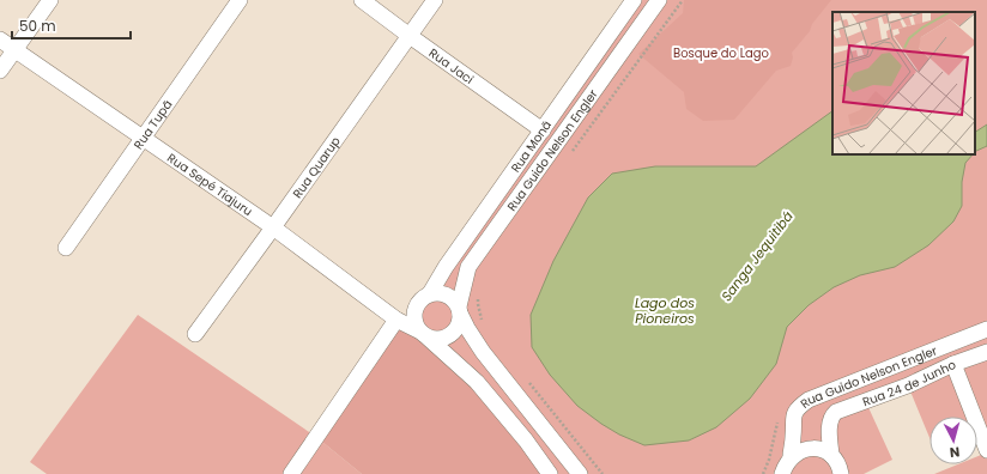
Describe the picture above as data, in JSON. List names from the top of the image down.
{
  "streets": {
    "street": [
      "Rua Jaci",
      "Rua Tupã",
      "Rua Monã",
      "Rua Guido Nelson Engler",
      "Rua Quarup",
      "Rua Sepé Tiajuru",
      "Rua 24 de Junho"
    ]
  },
  "crossings": [
    ["Rua Jaci", "Rua Monã"],
    ["Rua Jaci", "Rua Quarup"],
    ["Rua Tupã", "Rua Sepé Tiajuru"],
    ["Rua Monã", "Rua Guido Nelson Engler"],
    ["Rua Quarup", "Rua Sepé Tiajuru"]
  ],
  "water": ["Sanga Jequitibá", "Lago dos Pioneiros"],
  "parks": ["Bosque do Lago"],
  "scale_bar": "50 m",
  "north": "bottom"
}
